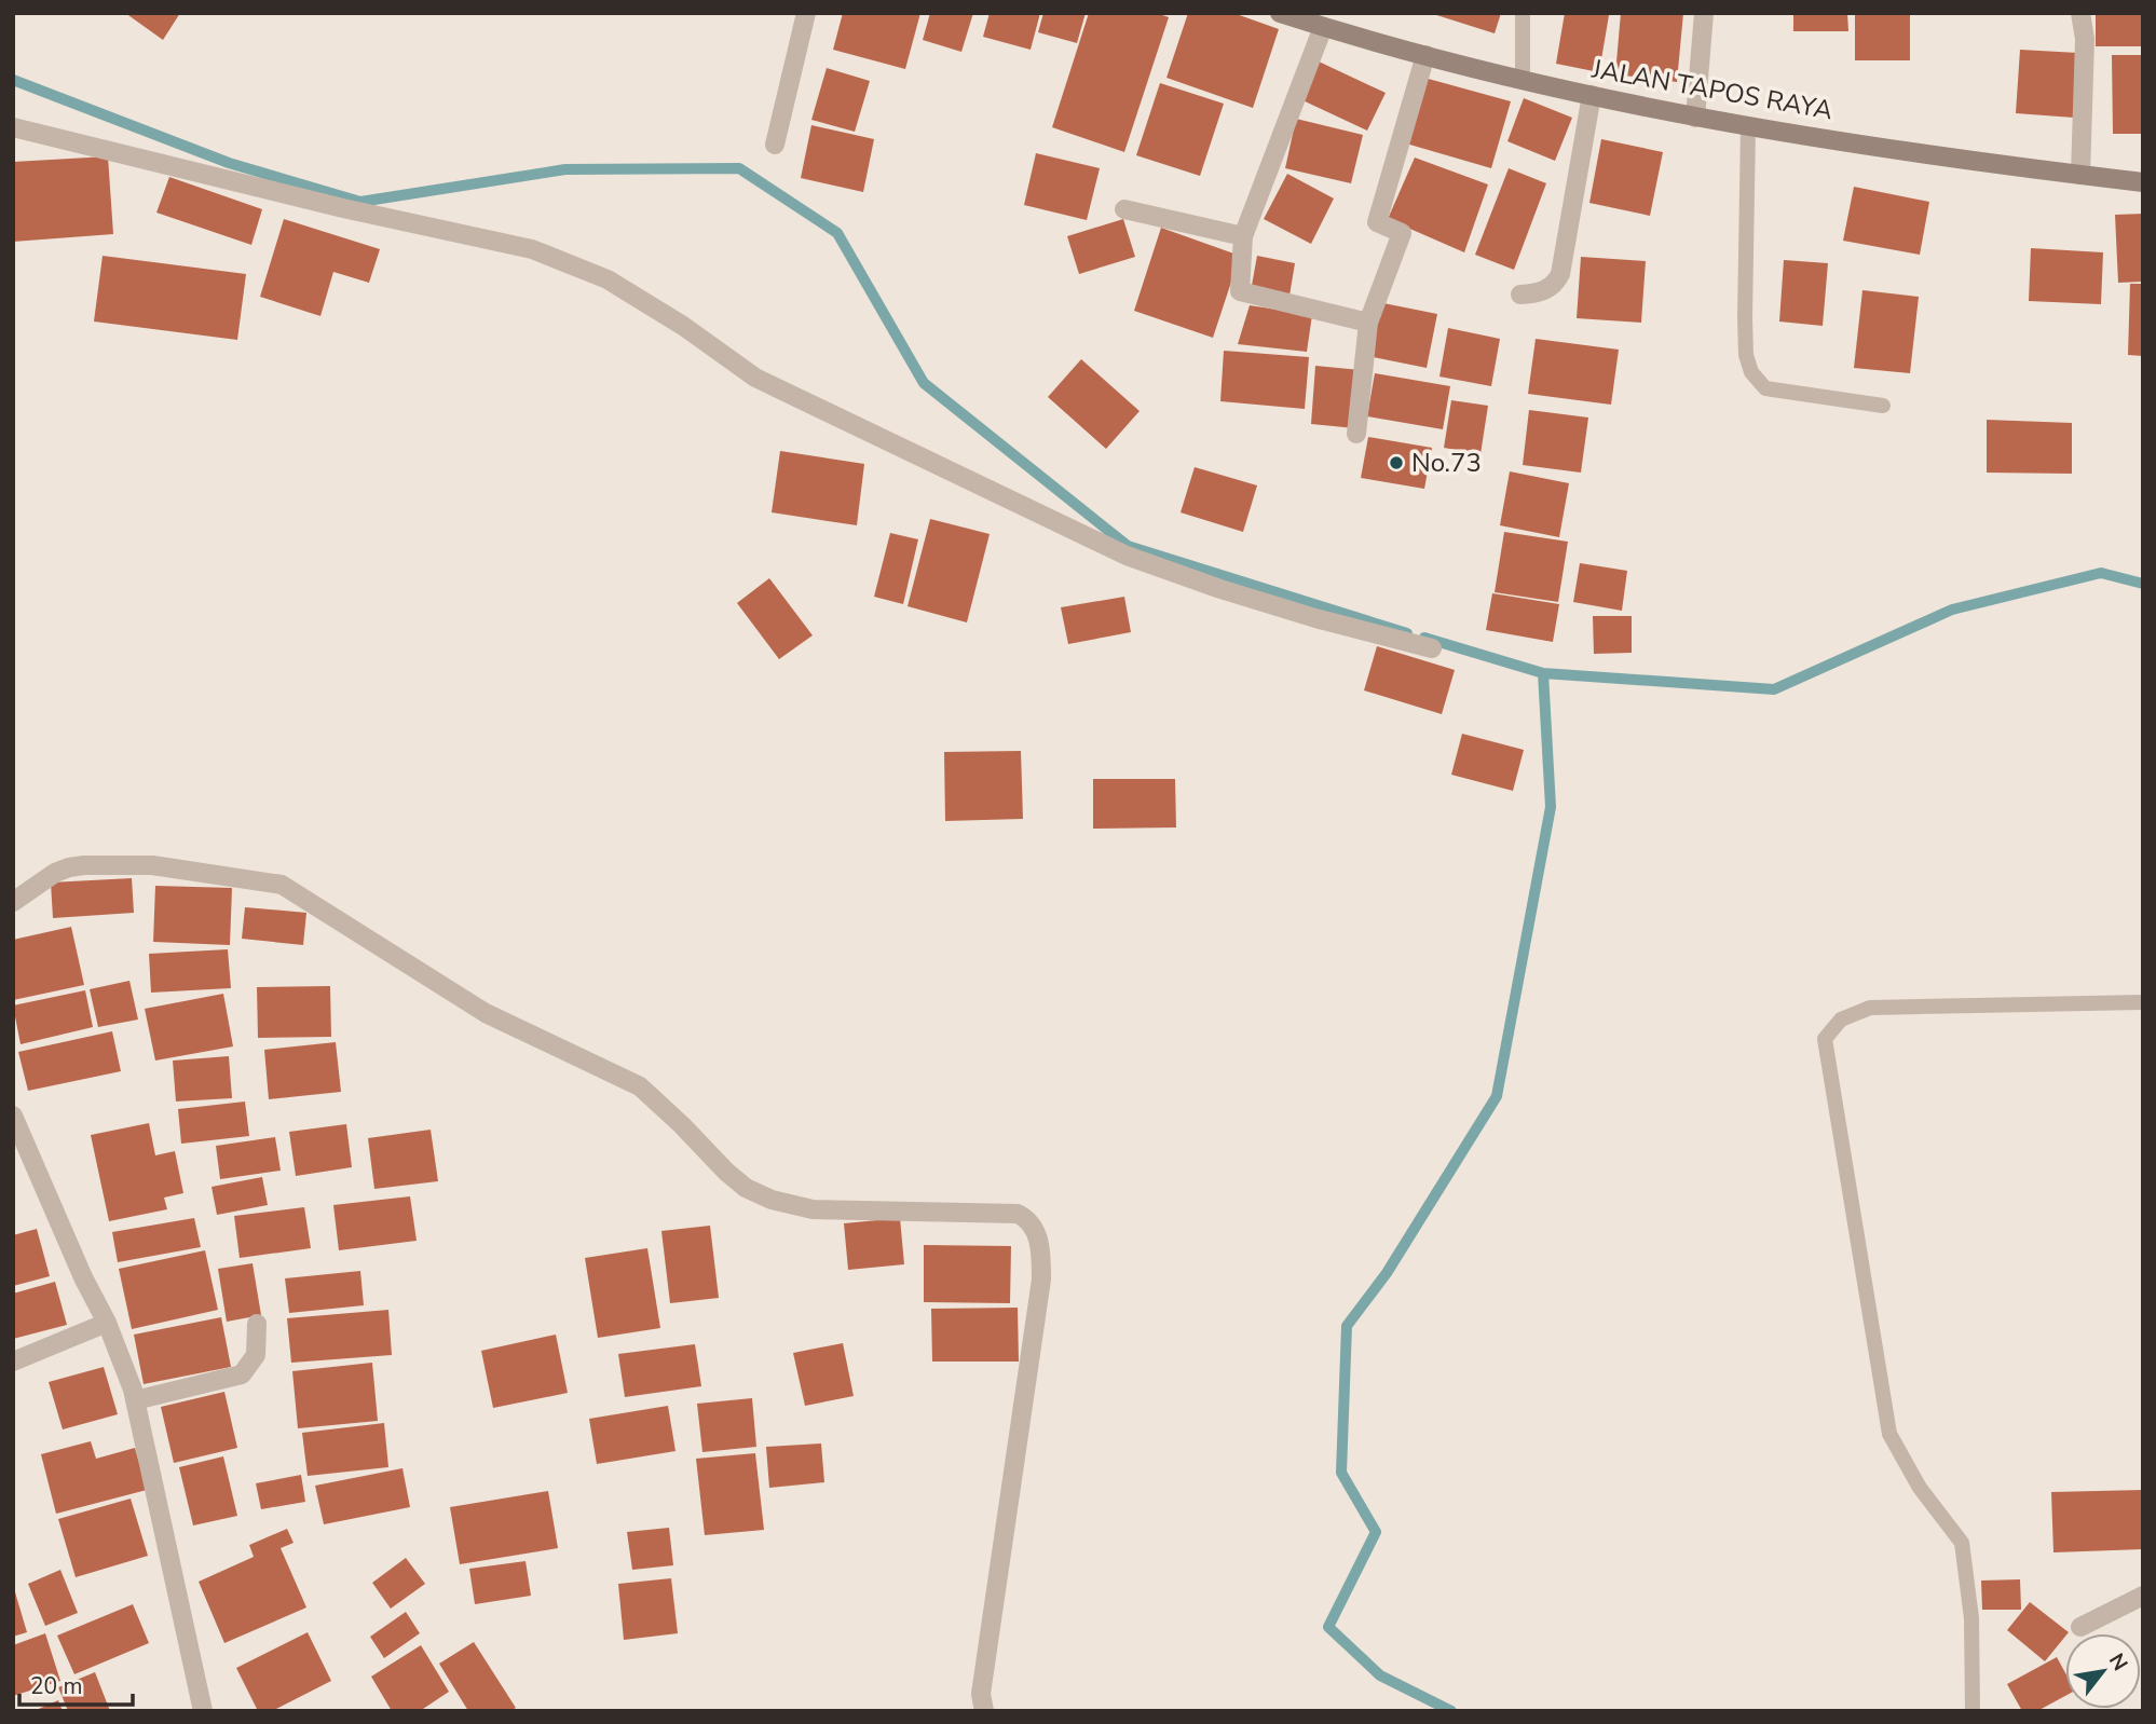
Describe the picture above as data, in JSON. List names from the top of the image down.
{
  "streets": {
    "main road": ["JALAN TAPOS RAYA"]
  },
  "places": ["No.73"],
  "scale_bar": "20 m",
  "north": "top right"
}
